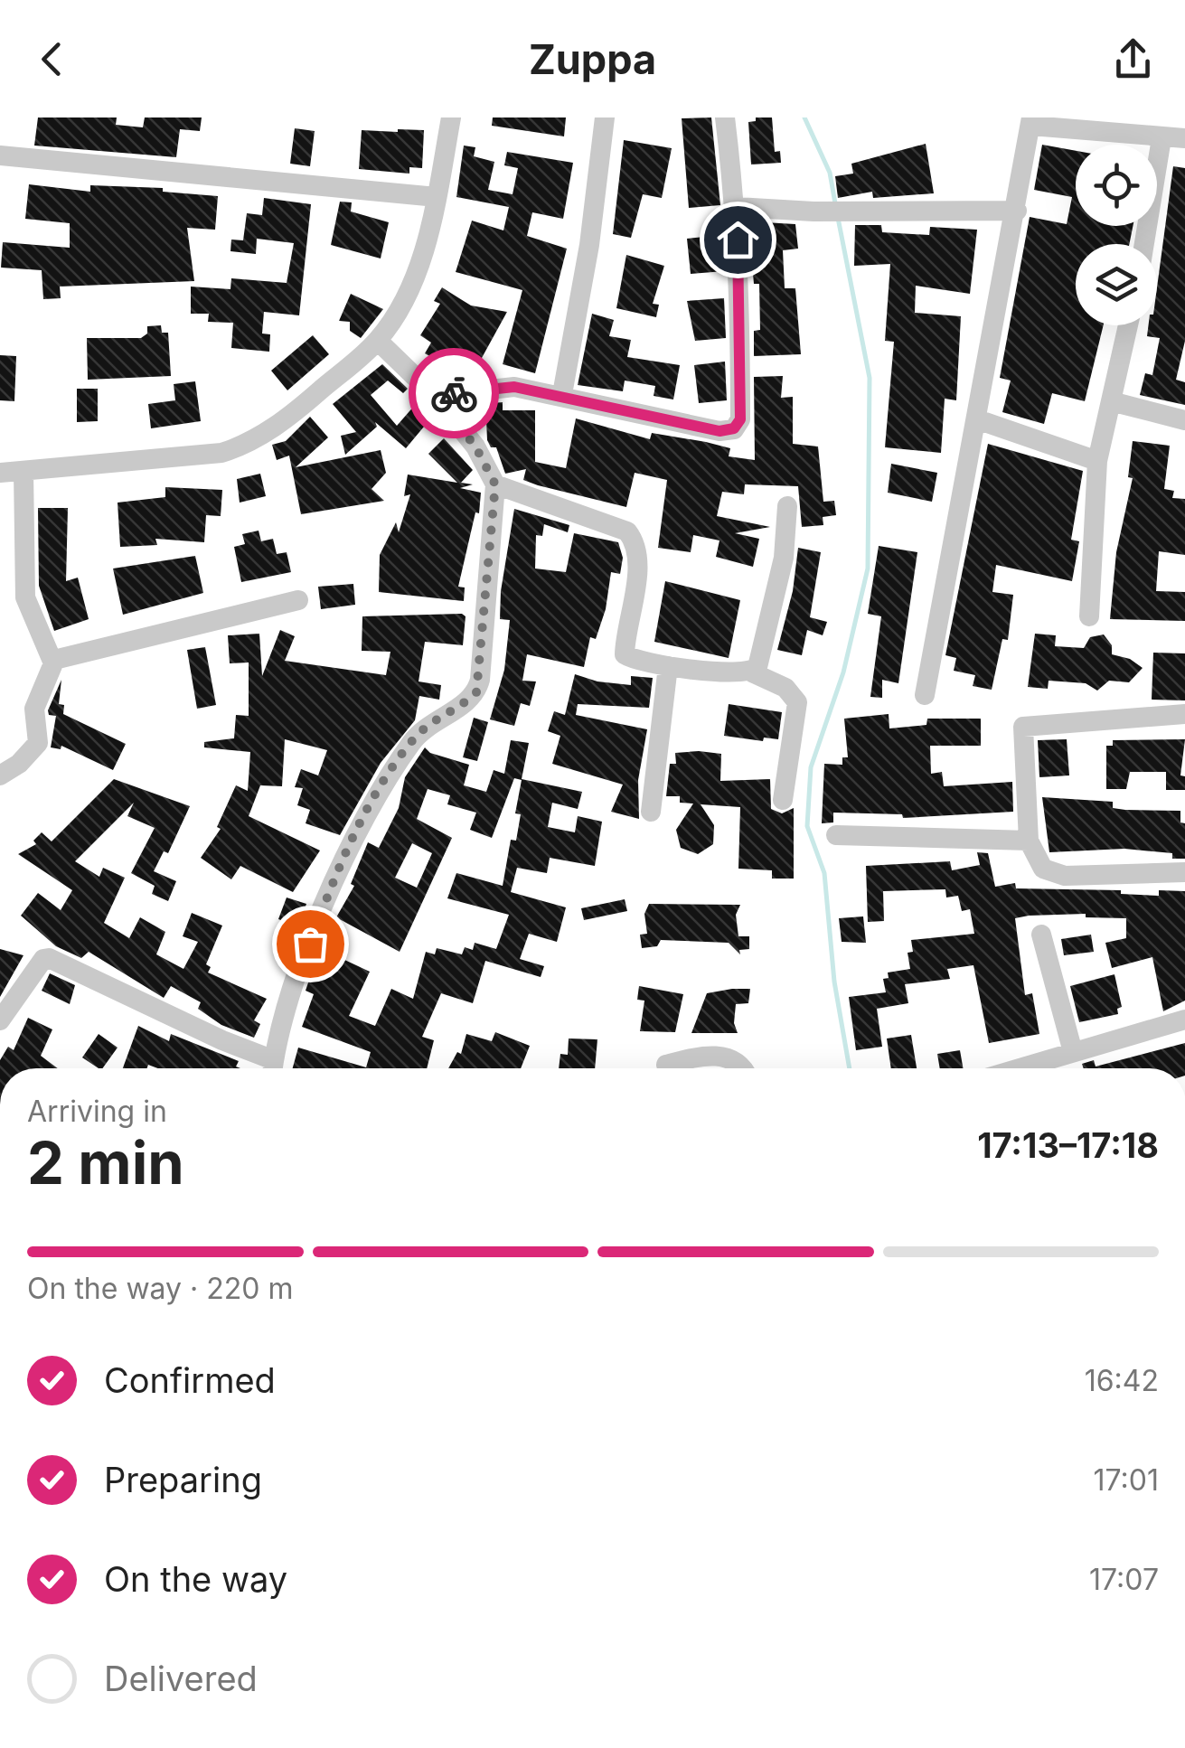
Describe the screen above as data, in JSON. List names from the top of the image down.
{
  "page": {
    "header": "Zuppa",
    "heading": ["2 min", "Arriving in", "17:13–17:18"],
    "bar": "On the way · 220 m",
    "list": [
      ["Confirmed", "16:42"],
      ["Preparing", "17:01"],
      ["On the way", "17:07"],
      "Delivered"
    ]
  }
}
